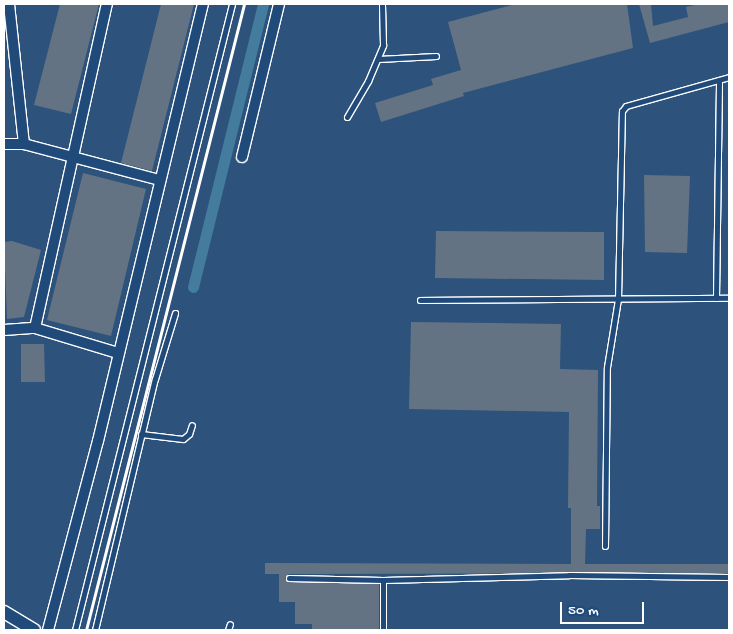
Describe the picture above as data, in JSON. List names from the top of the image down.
{
  "scale_bar": "50 m"
}
